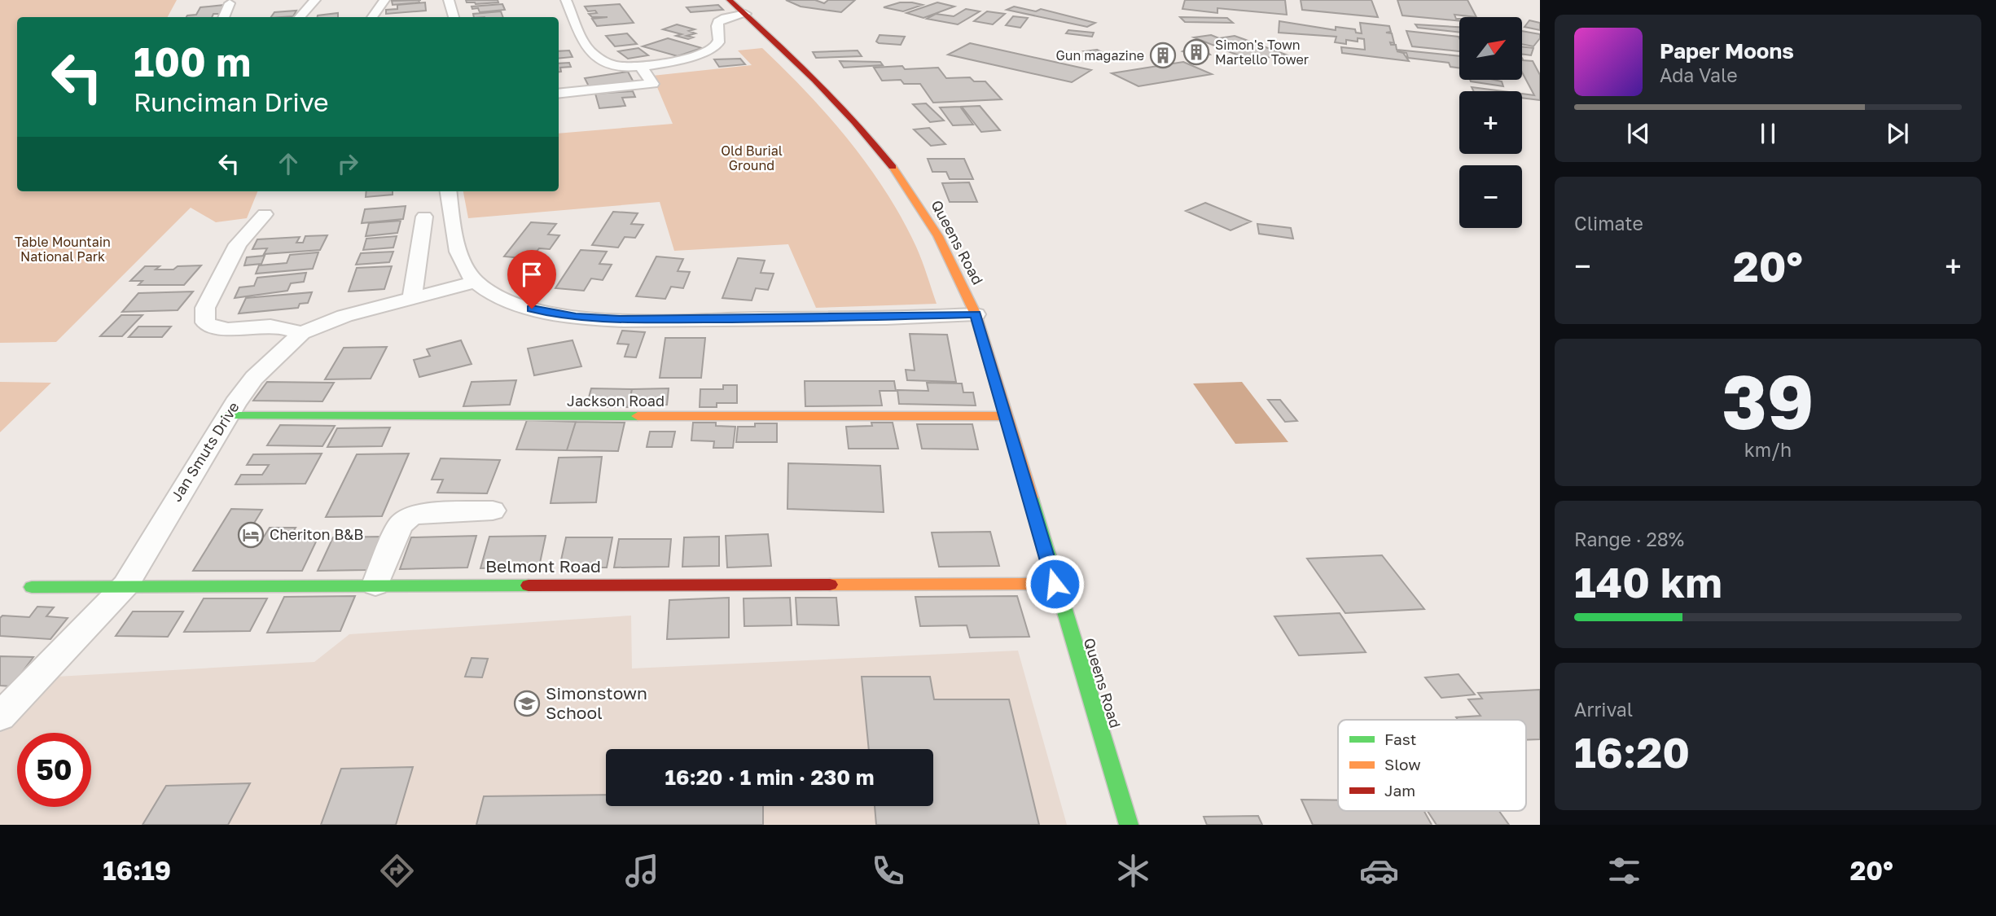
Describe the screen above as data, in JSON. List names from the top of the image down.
{
  "streets": {
    "main road": ["Queens Road", "Jackson Road", "Belmont Road"],
    "street": ["Jan Smuts Drive"]
  },
  "crossings": [
    ["Queens Road", "Jackson Road"],
    ["Queens Road", "Belmont Road"],
    ["Jackson Road", "Jan Smuts Drive"],
    ["Jan Smuts Drive", "Belmont Road"]
  ],
  "parks": ["Old Burial Ground", "Table Mountain National Park"],
  "places": {
    "building": ["Simon's Town Martello Tower", "Gun magazine"],
    "hotel": ["Cheriton B&B"],
    "school or university": ["Simonstown School"]
  },
  "legend": ["Fast", "Slow", "Jam"],
  "north": "top right",
  "page": {
    "map_buttons": ["+", "−"],
    "turn": ["100 m", "Runciman Drive"],
    "song": ["Paper Moons", "Ada Vale"],
    "tile": [
      "Climate",
      ["39", "km/h"],
      ["Range · 28%", "140 km"],
      ["Arrival", "16:20"]
    ],
    "heat": ["−", "20°", "+"],
    "limit": "50",
    "trip": "16:20 · 1 min · 230 m",
    "tabs": ["16:19", "20°"]
  }
}
